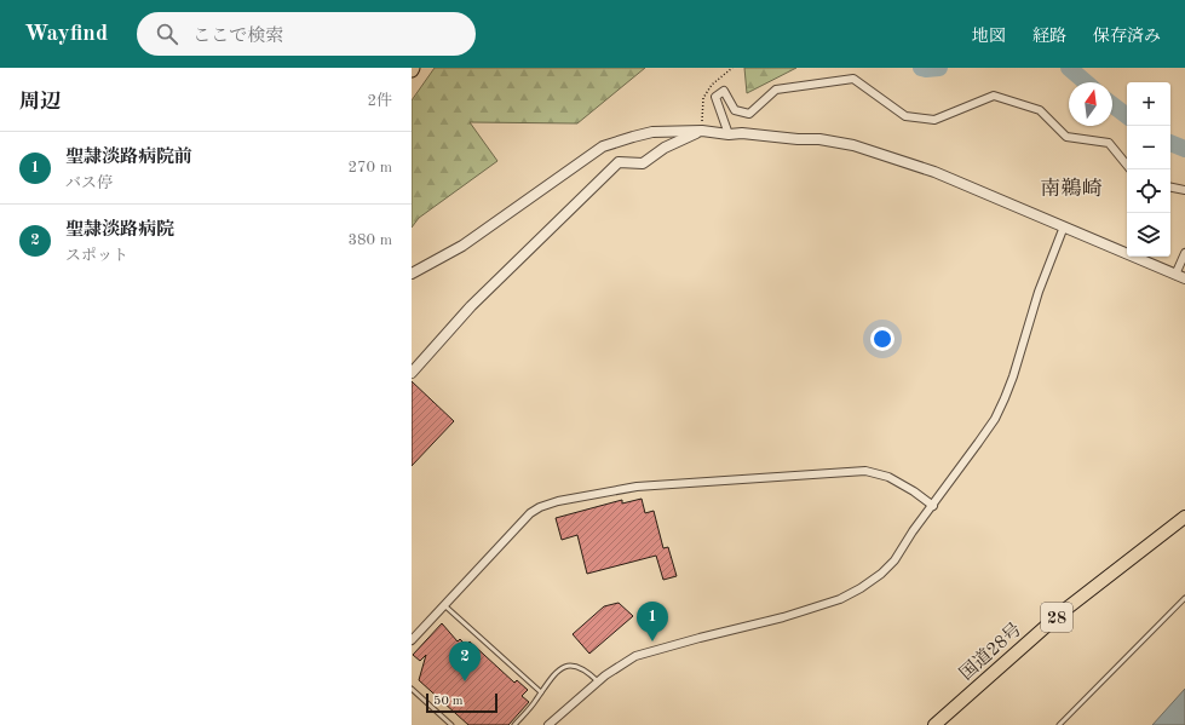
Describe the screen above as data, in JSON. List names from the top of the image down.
{
  "streets": {
    "highway": ["28", "国道28号"]
  },
  "districts": ["南鵜崎"],
  "scale_bar": "50 m",
  "north": "top",
  "page": {
    "header": "Wayfind",
    "search": "ここで検索",
    "nav": ["地図", "経路", "保存済み"],
    "heading": ["周辺", "2件"],
    "map_buttons": ["+", "−"],
    "list": [
      {
        "mark": "1",
        "name": "聖隷淡路病院前",
        "note": "バス停",
        "value": "270 m"
      },
      {
        "mark": "2",
        "name": "聖隷淡路病院",
        "note": "スポット",
        "value": "380 m"
      }
    ],
    "pins": ["1", "2"],
    "scale": "50 m"
  }
}
